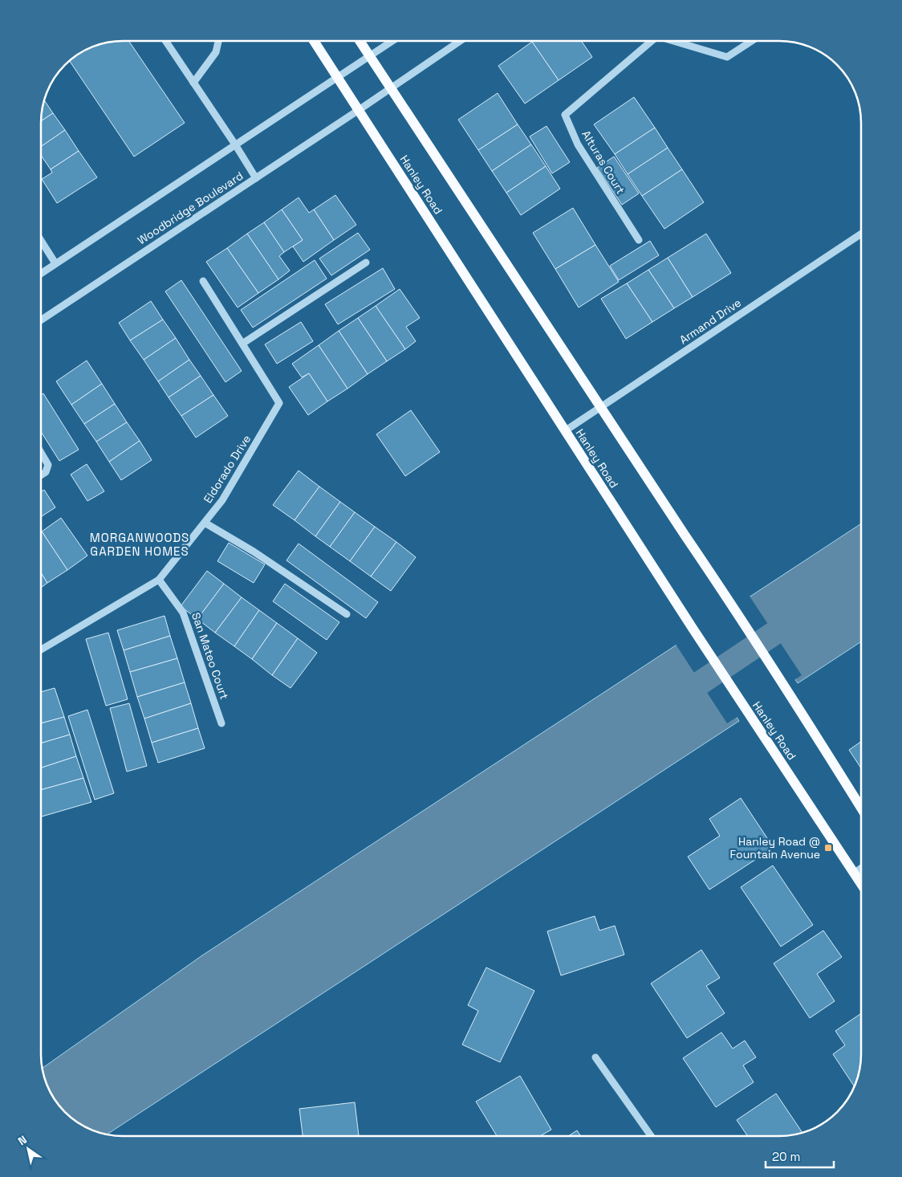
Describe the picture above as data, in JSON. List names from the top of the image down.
{
  "streets": {
    "main road": ["Hanley Road"],
    "street": [
      "Alturas Court",
      "Woodbridge Boulevard",
      "Armand Drive",
      "Eldorado Drive",
      "San Mateo Court"
    ]
  },
  "crossings": [
    ["Hanley Road", "Woodbridge Boulevard"],
    ["Hanley Road", "Armand Drive"],
    ["Eldorado Drive", "San Mateo Court"]
  ],
  "districts": ["MORGANWOODS GARDEN HOMES"],
  "places": {
    "transit": ["Hanley Road @ Fountain Avenue"]
  },
  "scale_bar": "20 m",
  "north": "top left"
}
